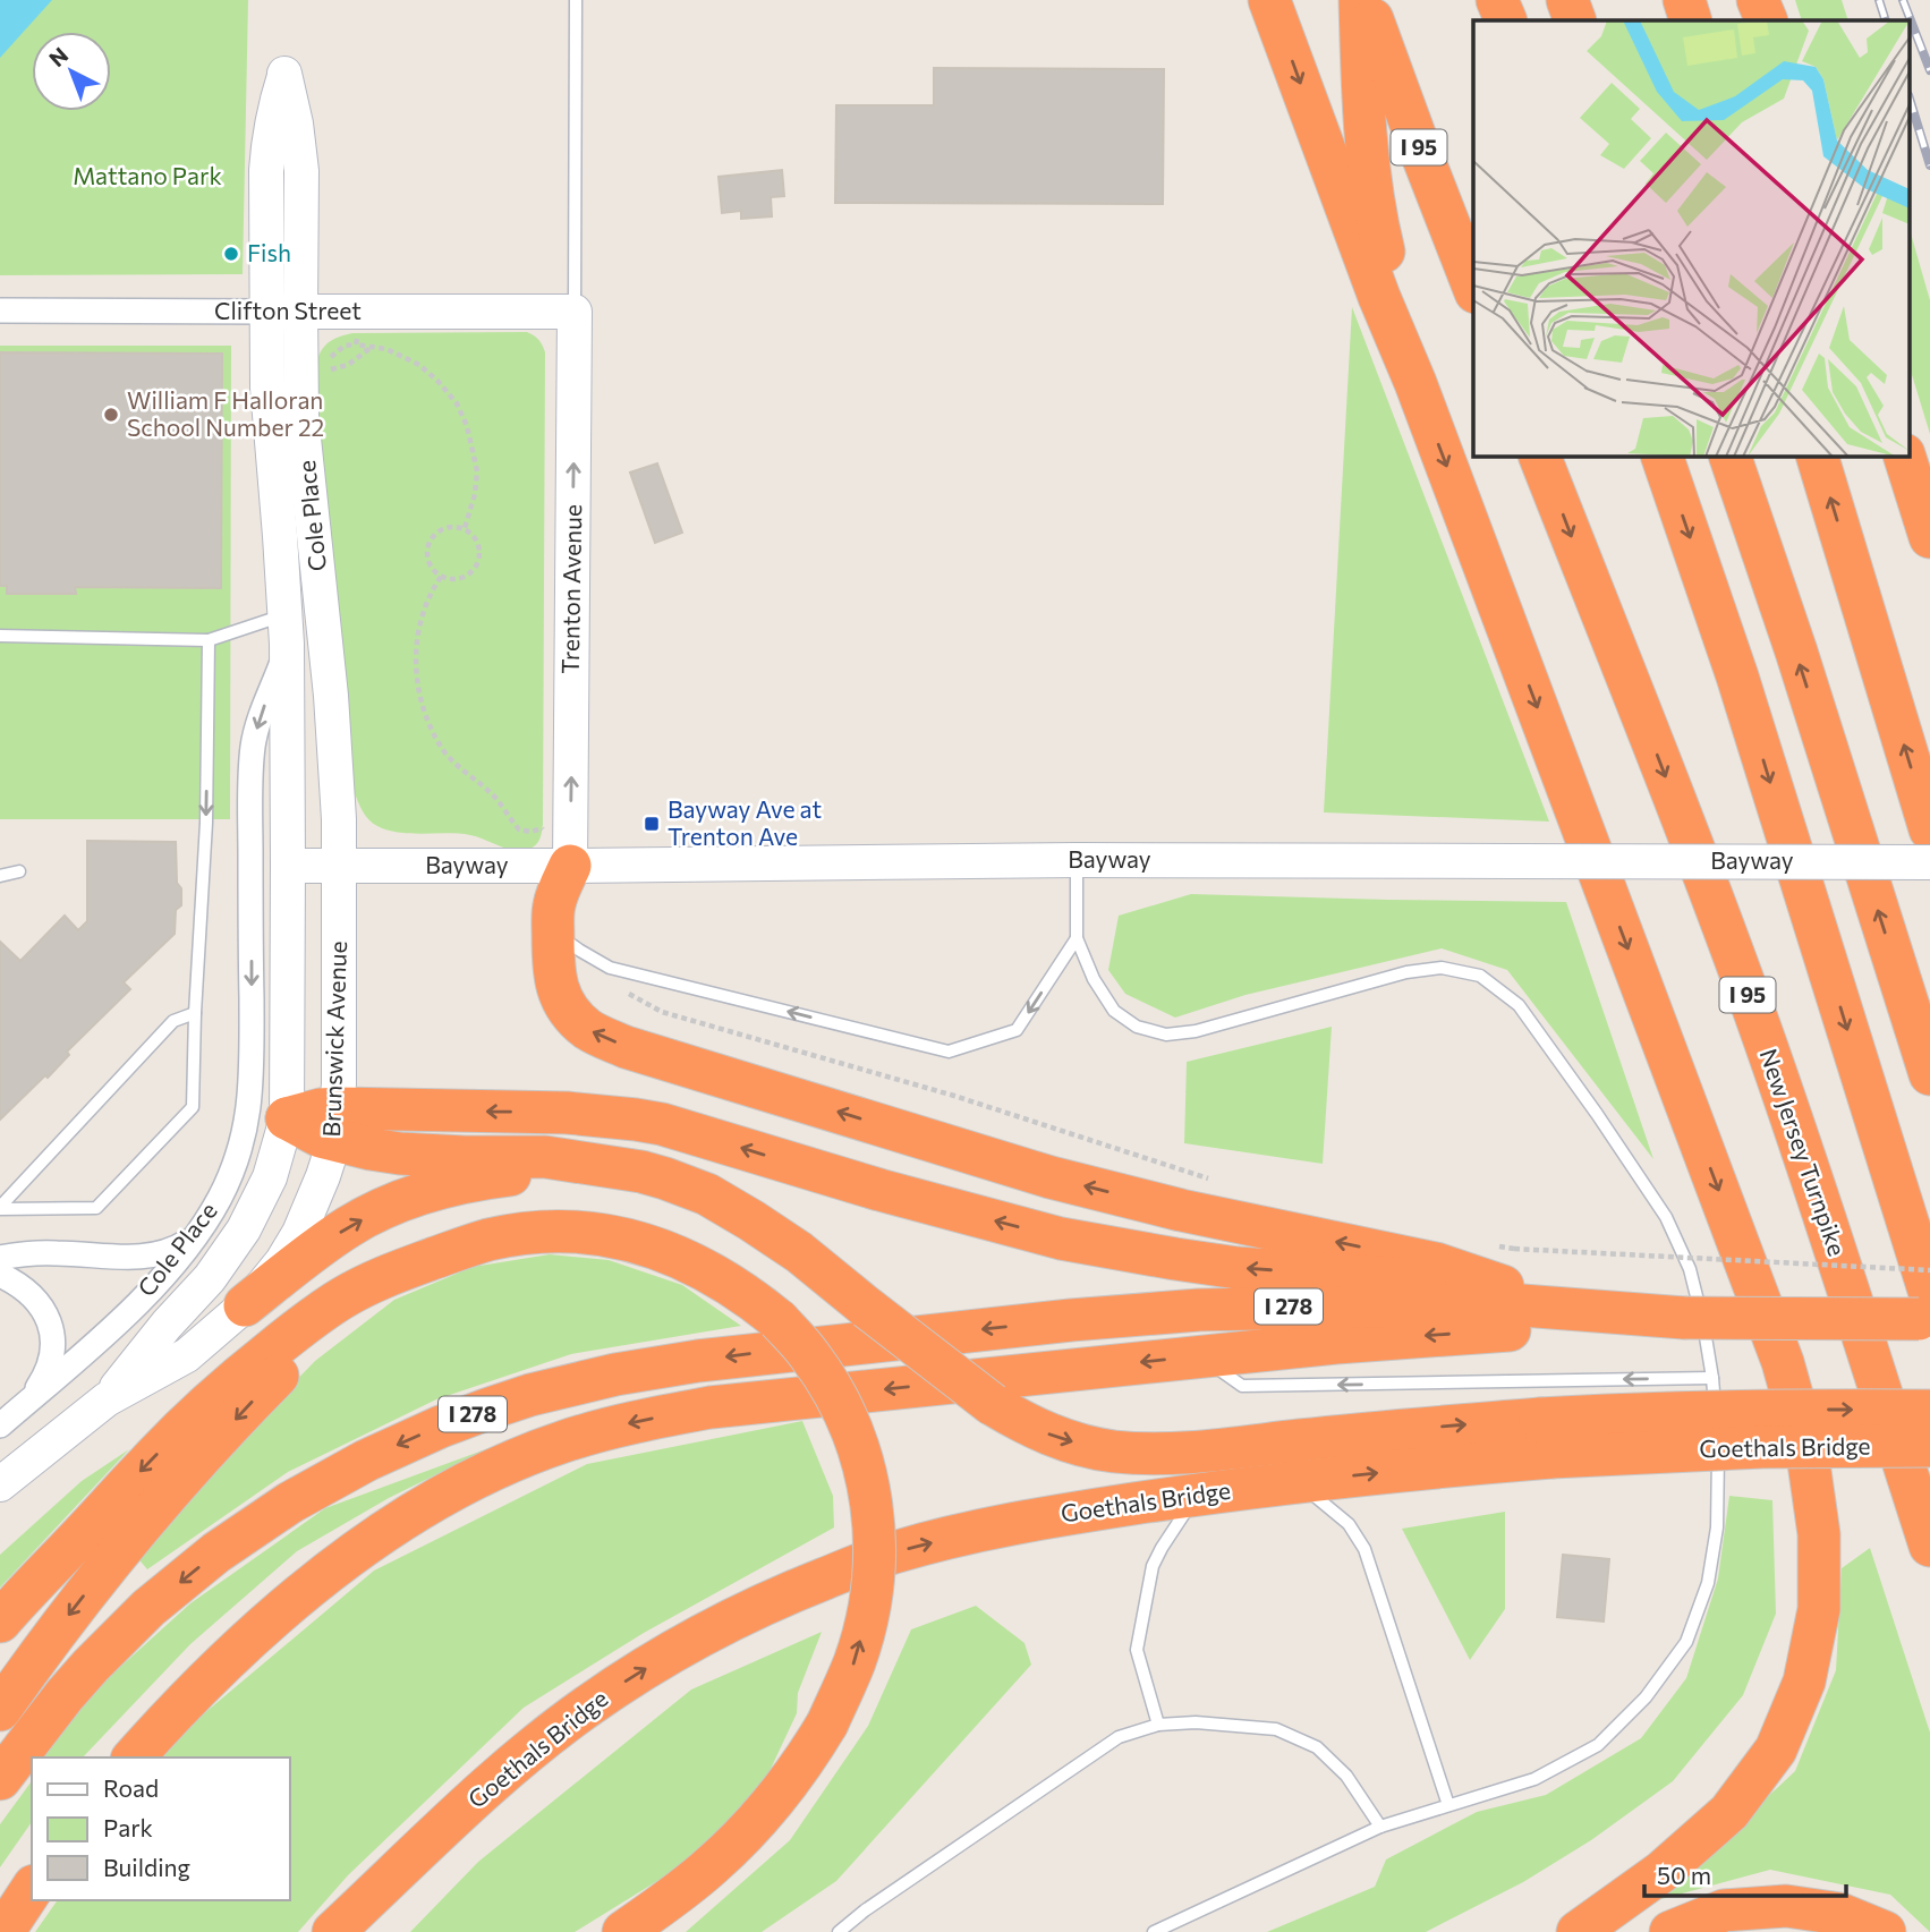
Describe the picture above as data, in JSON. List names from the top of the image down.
{
  "streets": {
    "highway": [
      "I 95",
      "New Jersey Turnpike",
      "I 278",
      "Goethals Bridge"
    ],
    "street": [
      "Clifton Street",
      "Cole Place",
      "Trenton Avenue",
      "Bayway",
      "Brunswick Avenue"
    ]
  },
  "crossings": [
    ["Clifton Street", "Cole Place"],
    ["Clifton Street", "Trenton Avenue"],
    ["Cole Place", "Bayway"],
    ["Cole Place", "Brunswick Avenue"],
    ["Trenton Avenue", "Bayway"],
    ["Bayway", "Brunswick Avenue"]
  ],
  "one_way": ["Trenton Avenue"],
  "parks": ["Mattano Park"],
  "places": {
    "other": ["Fish", "William F Halloran School Number 22"],
    "transit": ["Bayway Ave at Trenton Ave"]
  },
  "legend": ["Road", "Park", "Building"],
  "scale_bar": "50 m",
  "north": "top left"
}
